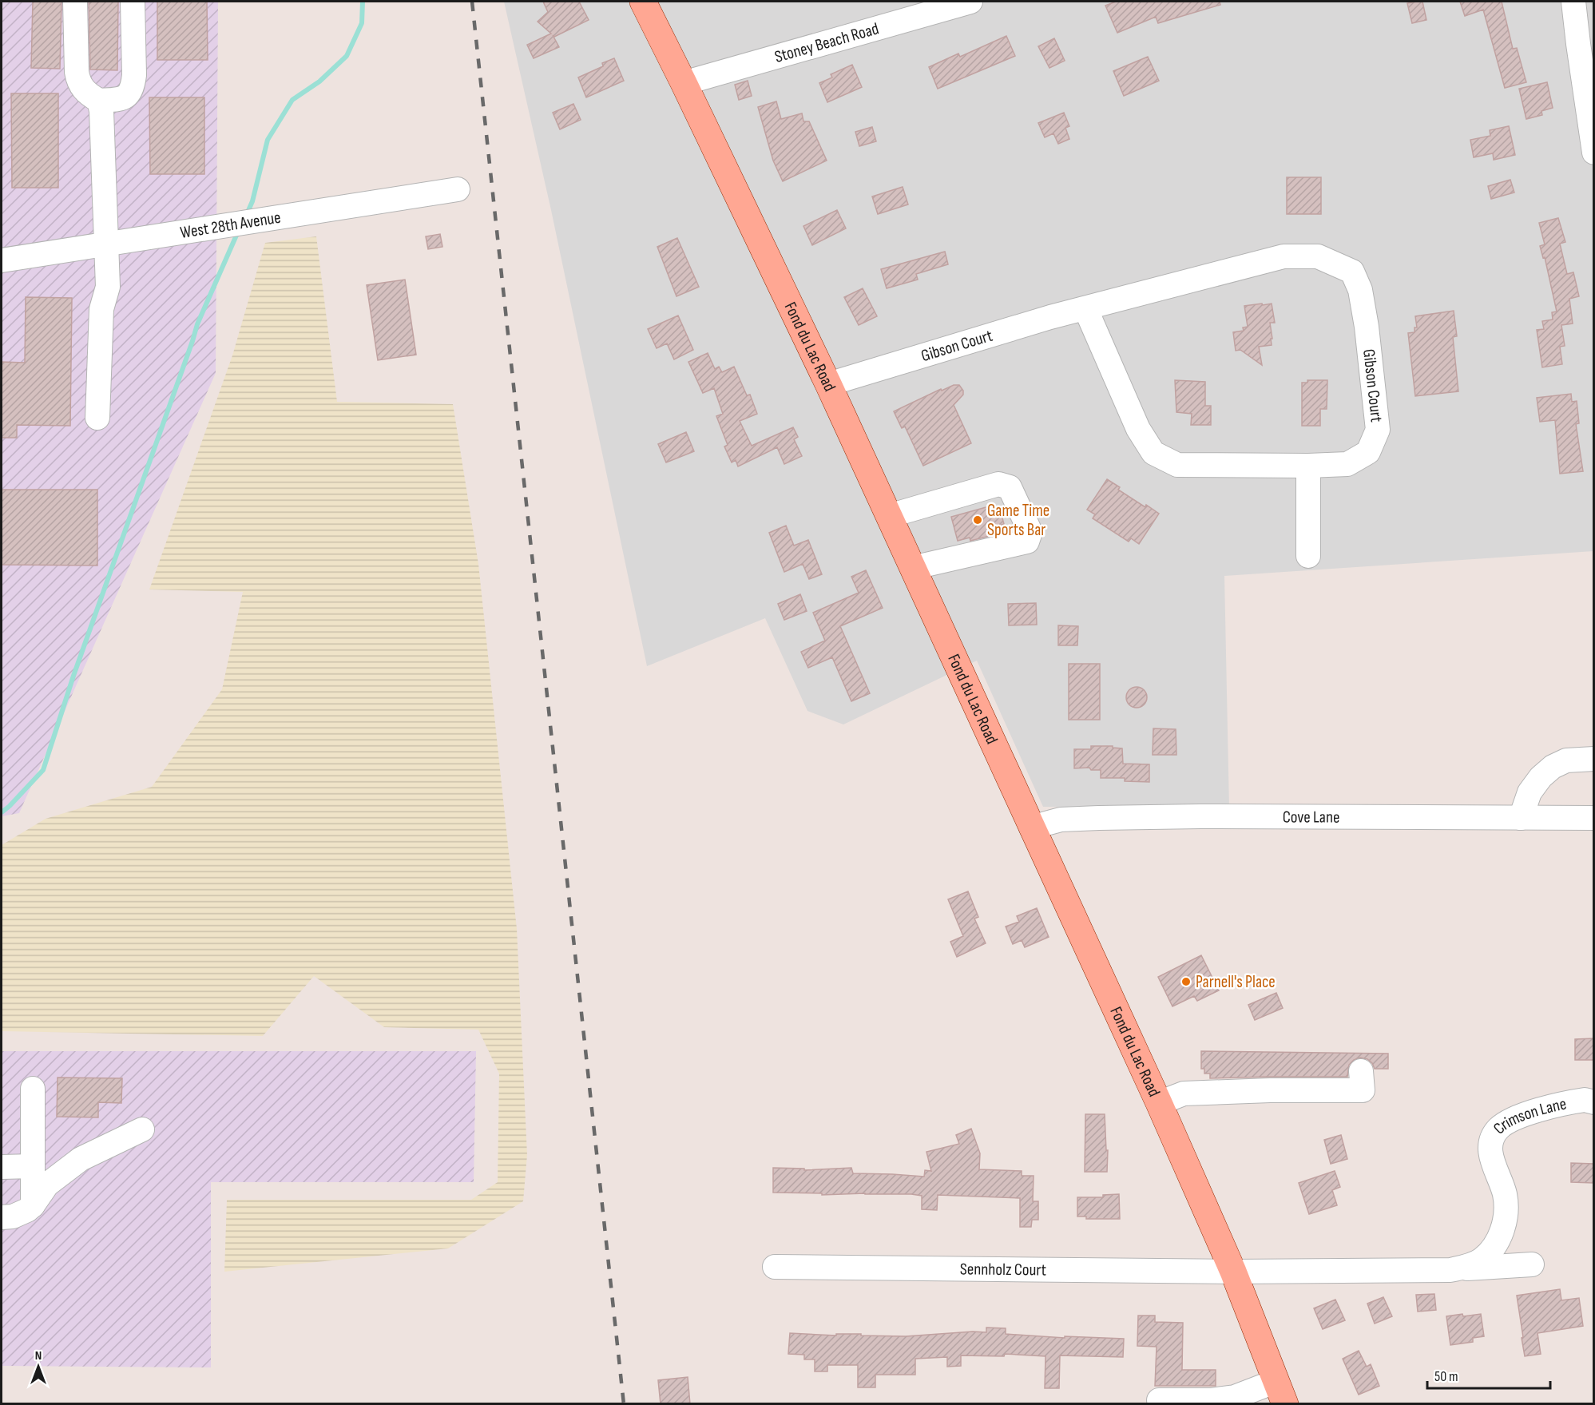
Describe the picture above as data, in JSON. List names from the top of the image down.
{
  "streets": {
    "main road": ["Fond du Lac Road"],
    "street": [
      "Stoney Beach Road",
      "West 28th Avenue",
      "Gibson Court",
      "Cove Lane",
      "Crimson Lane",
      "Sennholz Court"
    ]
  },
  "crossings": [
    ["Stoney Beach Road", "Fond du Lac Road"],
    ["Gibson Court", "Fond du Lac Road"],
    ["Fond du Lac Road", "Cove Lane"],
    ["Fond du Lac Road", "Crimson Lane"],
    ["Fond du Lac Road", "Sennholz Court"],
    ["Crimson Lane", "Sennholz Court"]
  ],
  "places": ["Game Time Sports Bar", "Parnell's Place"],
  "scale_bar": "50 m",
  "north": "top"
}
